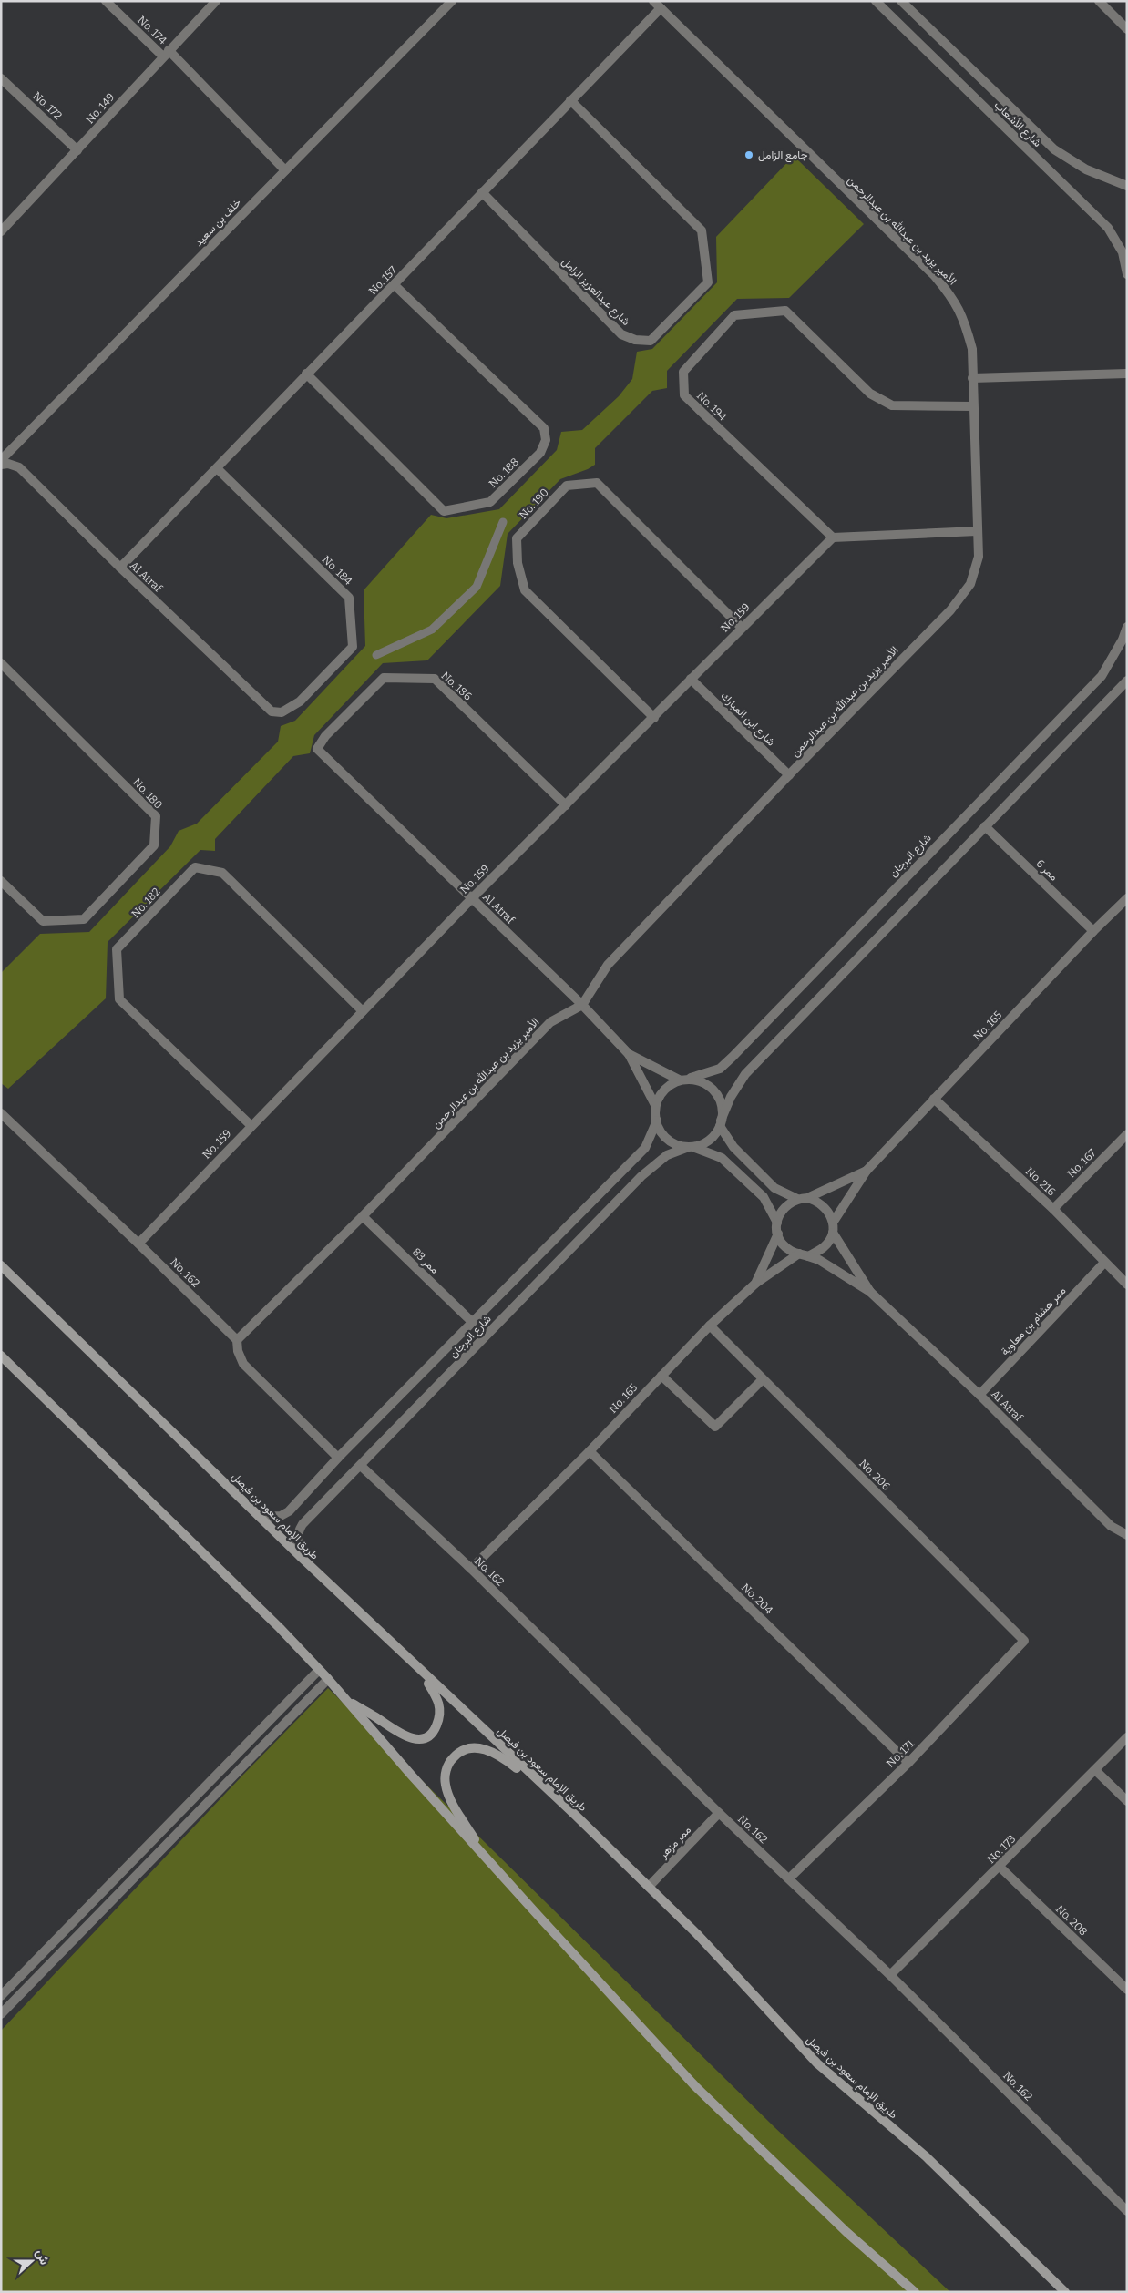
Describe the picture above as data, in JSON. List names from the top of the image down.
{
  "streets": {
    "main road": ["طريق الإمام سعود بن فيصل"],
    "street": [
      "No. 174",
      "No. 172",
      "No. 149",
      "شارع الأشعاب",
      "خلف بن سعيد",
      "الأمير يزيد بن عبدالله بن عبدالرحمن",
      "No. 157",
      "شارع عبدالعزيز الزامل",
      "No. 194",
      "No. 188",
      "No. 190",
      "No. 184",
      "Al Atraf",
      "No. 159",
      "No. 186",
      "شارع ابن المبارك",
      "No. 180",
      "شارع البرجان",
      "ممر 6",
      "No. 182",
      "No. 165",
      "No. 167",
      "No. 216",
      "ممر 83",
      "No. 162",
      "ممر هشام بن معاوية",
      "No. 206",
      "No. 204",
      "No. 171",
      "ممر مزهر",
      "No. 173",
      "No. 208"
    ]
  },
  "crossings": [
    ["No. 174", "No. 149"],
    ["No. 174", "خلف بن سعيد"],
    ["No. 172", "No. 149"],
    ["الأمير يزيد بن عبدالله بن عبدالرحمن", "No. 157"],
    ["الأمير يزيد بن عبدالله بن عبدالرحمن", "No. 194"],
    ["الأمير يزيد بن عبدالله بن عبدالرحمن", "Al Atraf"],
    ["الأمير يزيد بن عبدالله بن عبدالرحمن", "شارع ابن المبارك"],
    ["الأمير يزيد بن عبدالله بن عبدالرحمن", "ممر 83"],
    ["الأمير يزيد بن عبدالله بن عبدالرحمن", "No. 162"],
    ["No. 157", "شارع عبدالعزيز الزامل"],
    ["No. 157", "No. 188"],
    ["No. 157", "No. 184"],
    ["No. 157", "Al Atraf"],
    ["No. 194", "No. 159"],
    ["No. 190", "No. 159"],
    ["No. 184", "Al Atraf"],
    ["Al Atraf", "No. 159"],
    ["Al Atraf", "No. 186"],
    ["Al Atraf", "No. 165"],
    ["Al Atraf", "ممر هشام بن معاوية"],
    ["No. 159", "No. 186"],
    ["No. 159", "شارع ابن المبارك"],
    ["No. 159", "No. 182"],
    ["No. 159", "No. 162"],
    ["شارع البرجان", "ممر 6"],
    ["شارع البرجان", "ممر 83"],
    ["شارع البرجان", "No. 162"],
    ["شارع البرجان", "طريق الإمام سعود بن فيصل"],
    ["ممر 6", "No. 165"],
    ["No. 165", "No. 216"],
    ["No. 165", "No. 162"],
    ["No. 165", "No. 206"],
    ["No. 165", "No. 204"],
    ["No. 167", "No. 216"],
    ["No. 216", "ممر هشام بن معاوية"],
    ["No. 162", "No. 171"],
    ["No. 162", "ممر مزهر"],
    ["No. 162", "No. 173"],
    ["No. 206", "No. 171"],
    ["طريق الإمام سعود بن فيصل", "ممر مزهر"],
    ["No. 204", "No. 171"],
    ["No. 173", "No. 208"]
  ],
  "places": ["جامع الزامل"],
  "north": "right"
}
